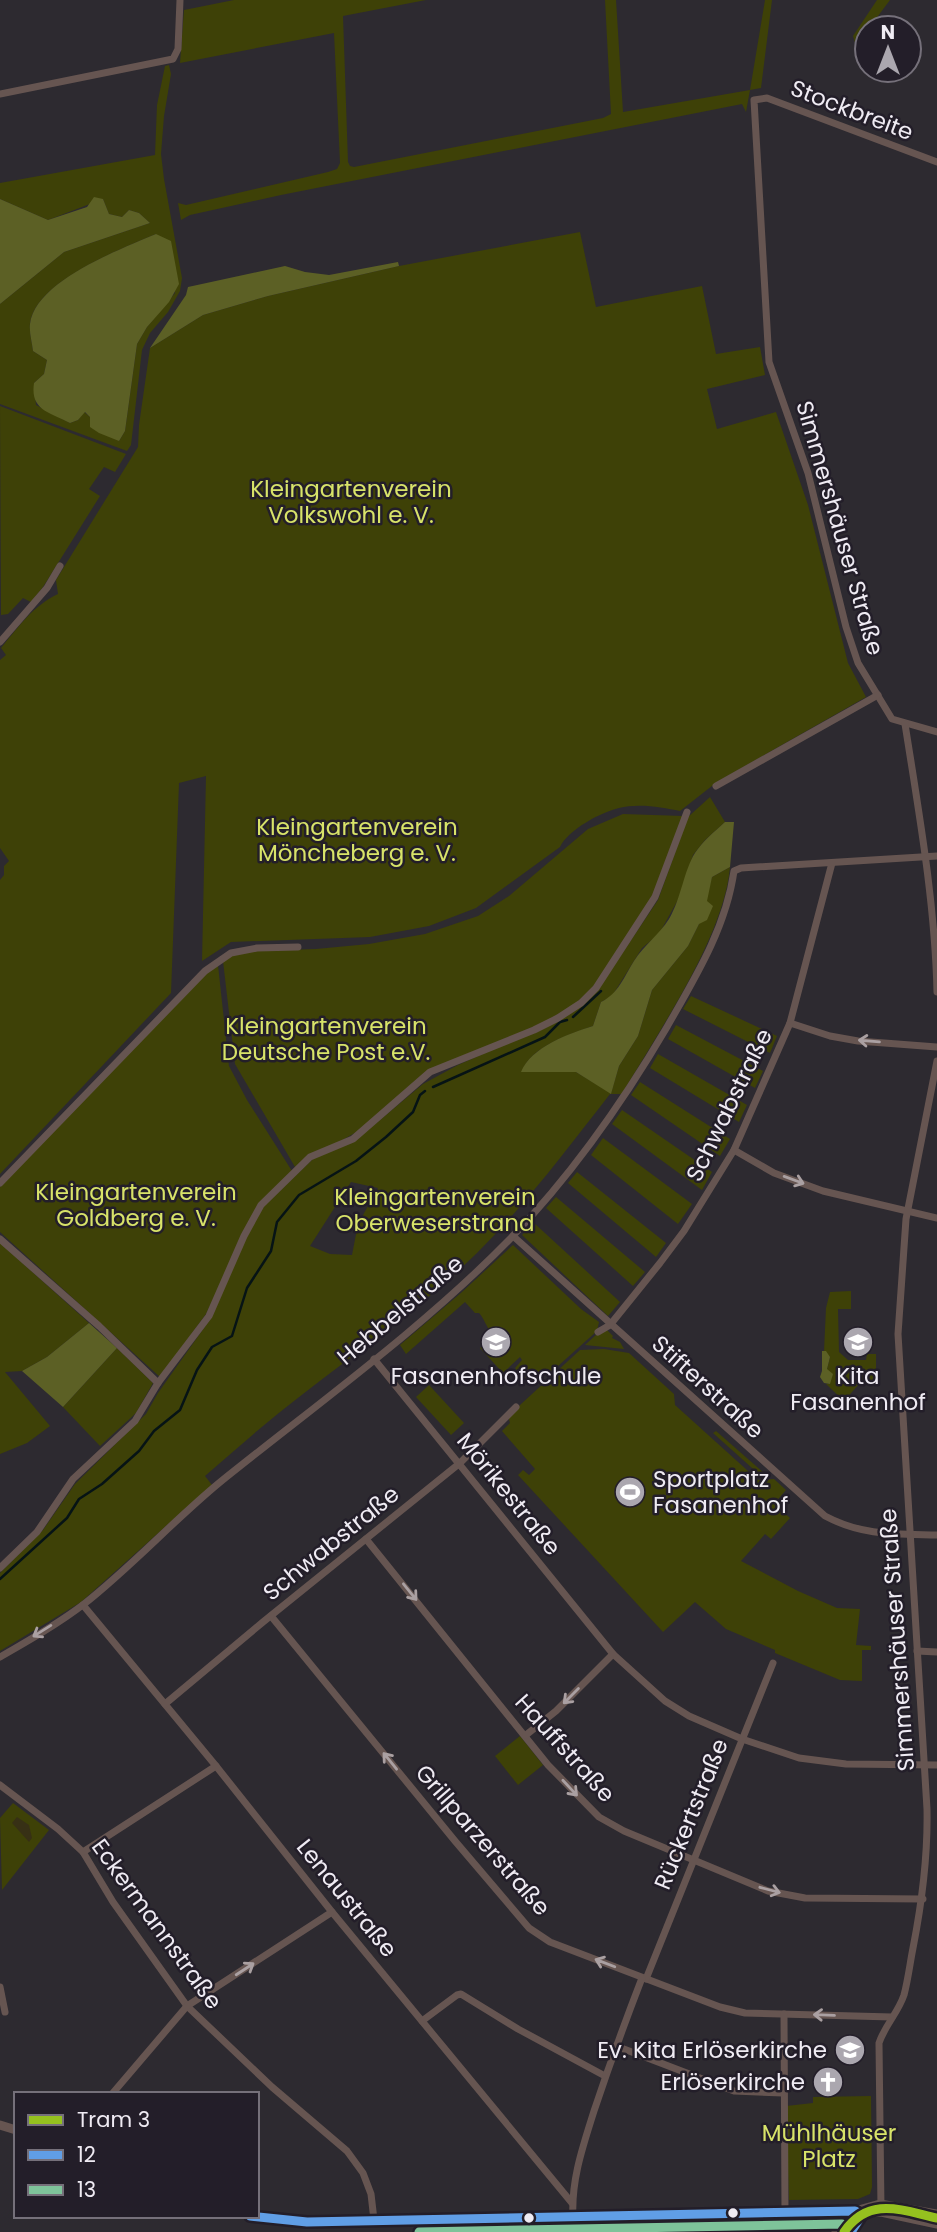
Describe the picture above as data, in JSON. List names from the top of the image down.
{
  "streets": {
    "street": [
      "Stockbreite",
      "Simmershäuser Straße",
      "Schwabstraße",
      "Hebbelstraße",
      "Stifterstraße",
      "Mörikestraße",
      "Hauffstraße",
      "Rückertstraße",
      "Grillparzerstraße",
      "Lenaustraße",
      "Eckermannstraße"
    ]
  },
  "crossings": [
    ["Stockbreite", "Simmershäuser Straße"],
    ["Simmershäuser Straße", "Stifterstraße"],
    ["Simmershäuser Straße", "Mörikestraße"],
    ["Simmershäuser Straße", "Hauffstraße"],
    ["Simmershäuser Straße", "Grillparzerstraße"],
    ["Schwabstraße", "Hebbelstraße"],
    ["Schwabstraße", "Stifterstraße"],
    ["Schwabstraße", "Mörikestraße"],
    ["Schwabstraße", "Hauffstraße"],
    ["Schwabstraße", "Grillparzerstraße"],
    ["Schwabstraße", "Lenaustraße"],
    ["Hebbelstraße", "Stifterstraße"],
    ["Hebbelstraße", "Mörikestraße"],
    ["Hebbelstraße", "Lenaustraße"],
    ["Mörikestraße", "Rückertstraße"],
    ["Hauffstraße", "Rückertstraße"],
    ["Rückertstraße", "Grillparzerstraße"],
    ["Rückertstraße", "Lenaustraße"]
  ],
  "one_way": ["Hauffstraße", "Grillparzerstraße"],
  "parks": [
    "Kleingartenverein Volkswohl e. V.",
    "Kleingartenverein Möncheberg e. V.",
    "Kleingartenverein Deutsche Post e.V.",
    "Kleingartenverein Goldberg e. V.",
    "Kleingartenverein Oberweserstrand",
    "Mühlhäuser Platz"
  ],
  "places": {
    "school or university": ["Fasanenhofschule", "Kita Fasanenhof", "Ev. Kita Erlöserkirche"],
    "sports": ["Sportplatz Fasanenhof"],
    "church": ["Erlöserkirche"]
  },
  "lines": ["tram line 3", "transit line 12", "transit line 13"],
  "legend": ["Tram 3", "12", "13"],
  "north": "top"
}
